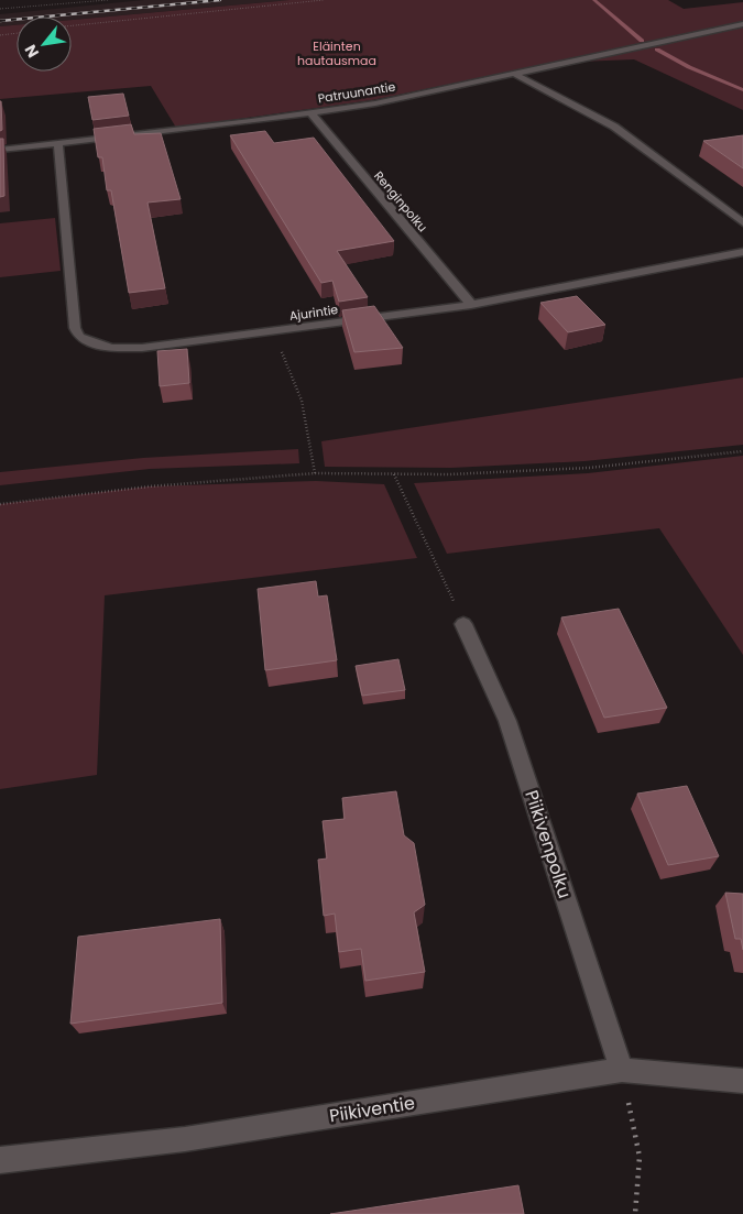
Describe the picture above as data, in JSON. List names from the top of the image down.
{
  "streets": {
    "street": [
      "Patruunantie",
      "Renginpolku",
      "Ajurintie",
      "Piikivenpolku",
      "Piikiventie"
    ]
  },
  "crossings": [
    ["Patruunantie", "Renginpolku"],
    ["Patruunantie", "Ajurintie"],
    ["Renginpolku", "Ajurintie"],
    ["Piikivenpolku", "Piikiventie"]
  ],
  "parks": ["Eläinten hautausmaa"],
  "north": "bottom left"
}
